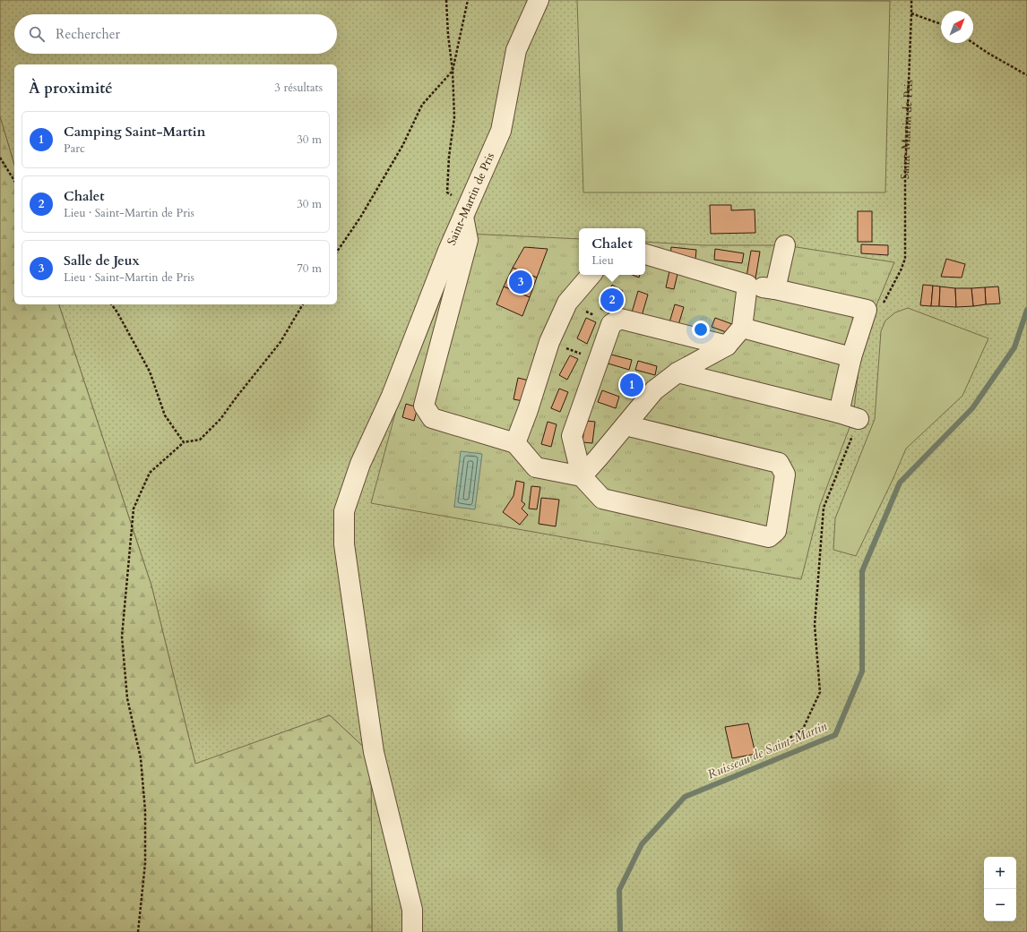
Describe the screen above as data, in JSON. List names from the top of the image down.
{
  "streets": {
    "street": ["Saint-Martin de Pris"]
  },
  "water": ["Ruisseau de Saint-Martin"],
  "north": "top right",
  "page": {
    "search": "Rechercher",
    "heading": ["À proximité", "3 résultats"],
    "list": [
      {
        "mark": "1",
        "name": "Camping Saint-Martin",
        "note": "Parc",
        "value": "30 m"
      },
      {
        "mark": "2",
        "name": "Chalet",
        "note": "Lieu · Saint-Martin de Pris",
        "value": "30 m"
      },
      {
        "mark": "3",
        "name": "Salle de Jeux",
        "note": "Lieu · Saint-Martin de Pris",
        "value": "70 m"
      }
    ],
    "popup": ["Chalet", "Lieu"],
    "pins": ["3", "2", "1"],
    "map_buttons": ["+", "−"]
  }
}
